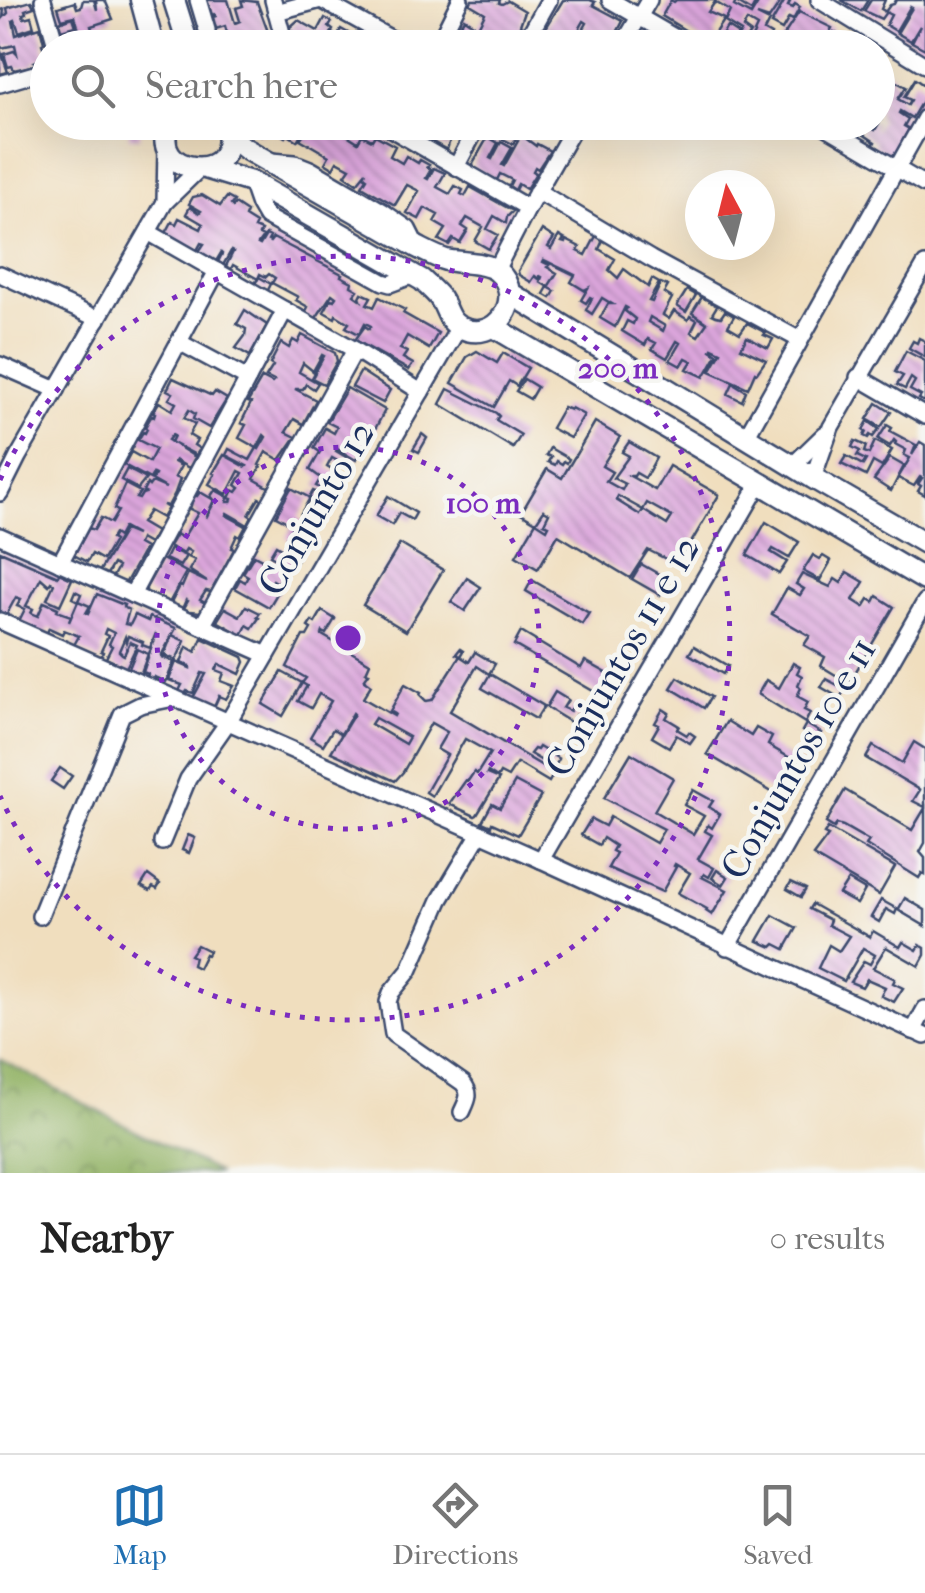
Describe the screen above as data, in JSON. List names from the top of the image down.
{
  "streets": {
    "street": ["Conjunto 12", "Conjuntos 11 e 12", "Conjuntos 10 e 11"]
  },
  "north": "top",
  "page": {
    "search": "Search here",
    "heading": ["Nearby", "0 results"],
    "nav": ["Map", "Directions", "Saved"]
  },
  "rings": ["200 m", "100 m"]
}
